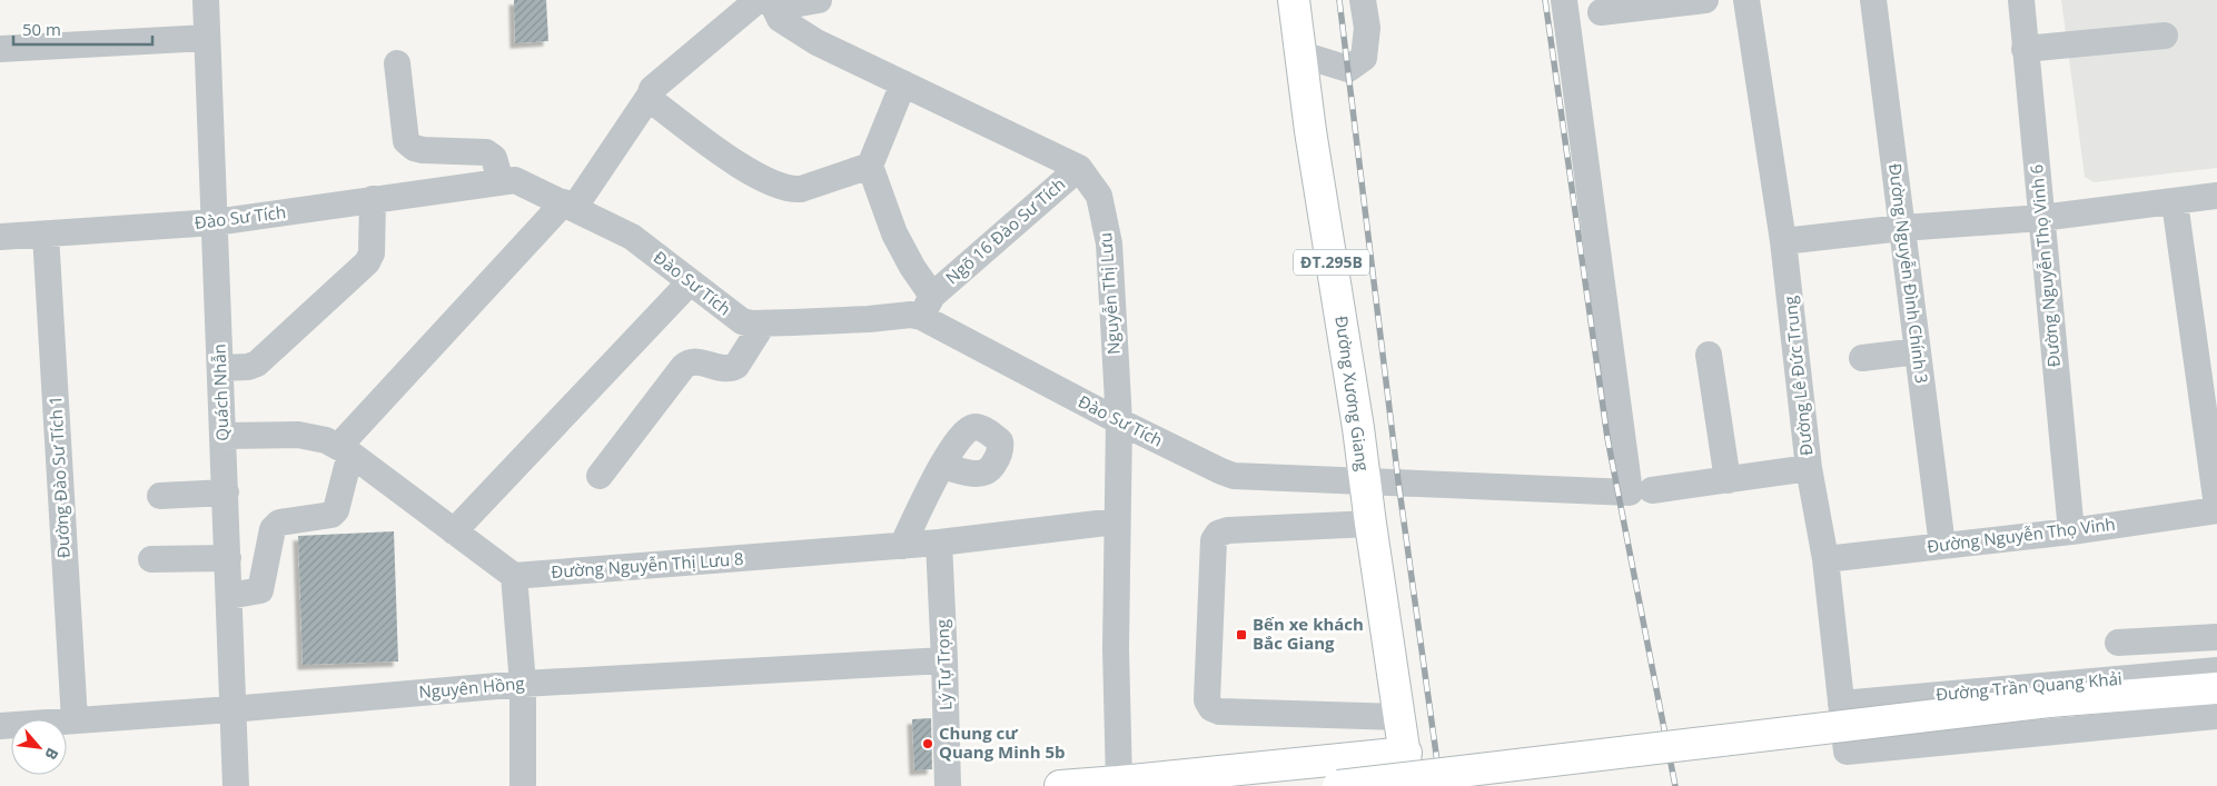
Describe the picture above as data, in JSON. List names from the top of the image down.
{
  "streets": {
    "main road": ["ĐT.295B", "Đường Xương Giang"],
    "street": [
      "Đào Sư Tích",
      "Ngõ 16 Đào Sư Tích",
      "Đường Nguyễn Thọ Vinh 6",
      "Đường Nguyễn Đình Chính 3",
      "Nguyễn Thị Lưu",
      "Đường Lê Đức Trung",
      "Quách Nhẫn",
      "Đường Đào Sư Tích 1",
      "Đường Nguyễn Thọ Vinh",
      "Đường Nguyễn Thị Lưu 8",
      "Lý Tự Trọng",
      "Đường Trần Quang Khải",
      "Nguyên Hồng"
    ]
  },
  "crossings": [
    ["Đào Sư Tích", "Ngõ 16 Đào Sư Tích"],
    ["Đào Sư Tích", "Nguyễn Thị Lưu"],
    ["Đào Sư Tích", "Quách Nhẫn"],
    ["Đào Sư Tích", "Đường Xương Giang"],
    ["Đào Sư Tích", "Đường Đào Sư Tích 1"],
    ["Ngõ 16 Đào Sư Tích", "Nguyễn Thị Lưu"],
    ["Đường Nguyễn Thọ Vinh 6", "Đường Nguyễn Thọ Vinh"],
    ["Đường Nguyễn Đình Chính 3", "Đường Nguyễn Thọ Vinh"],
    ["Nguyễn Thị Lưu", "Đường Nguyễn Thị Lưu 8"],
    ["Đường Lê Đức Trung", "Đường Nguyễn Thọ Vinh"],
    ["Đường Lê Đức Trung", "Đường Trần Quang Khải"],
    ["Quách Nhẫn", "Nguyên Hồng"],
    ["Đường Đào Sư Tích 1", "Nguyên Hồng"],
    ["Đường Nguyễn Thị Lưu 8", "Lý Tự Trọng"],
    ["Lý Tự Trọng", "Nguyên Hồng"]
  ],
  "places": {
    "transit": ["Bến xe khách Bắc Giang"],
    "other": ["Chung cư Quang Minh 5b"]
  },
  "scale_bar": "50 m",
  "north": "bottom right"
}
